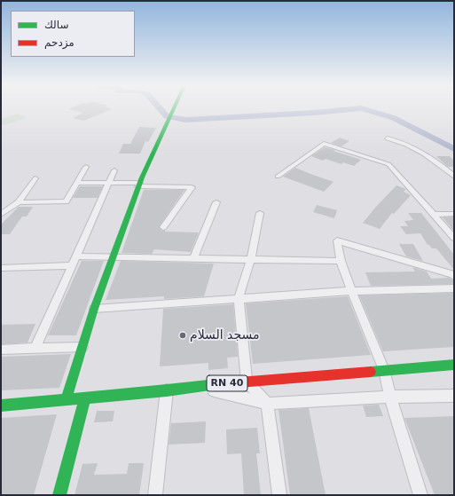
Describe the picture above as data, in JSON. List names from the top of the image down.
{
  "streets": {
    "street": ["RN 40"]
  },
  "places": ["مسجد السلام"],
  "legend": ["سالك", "مزدحم"]
}
